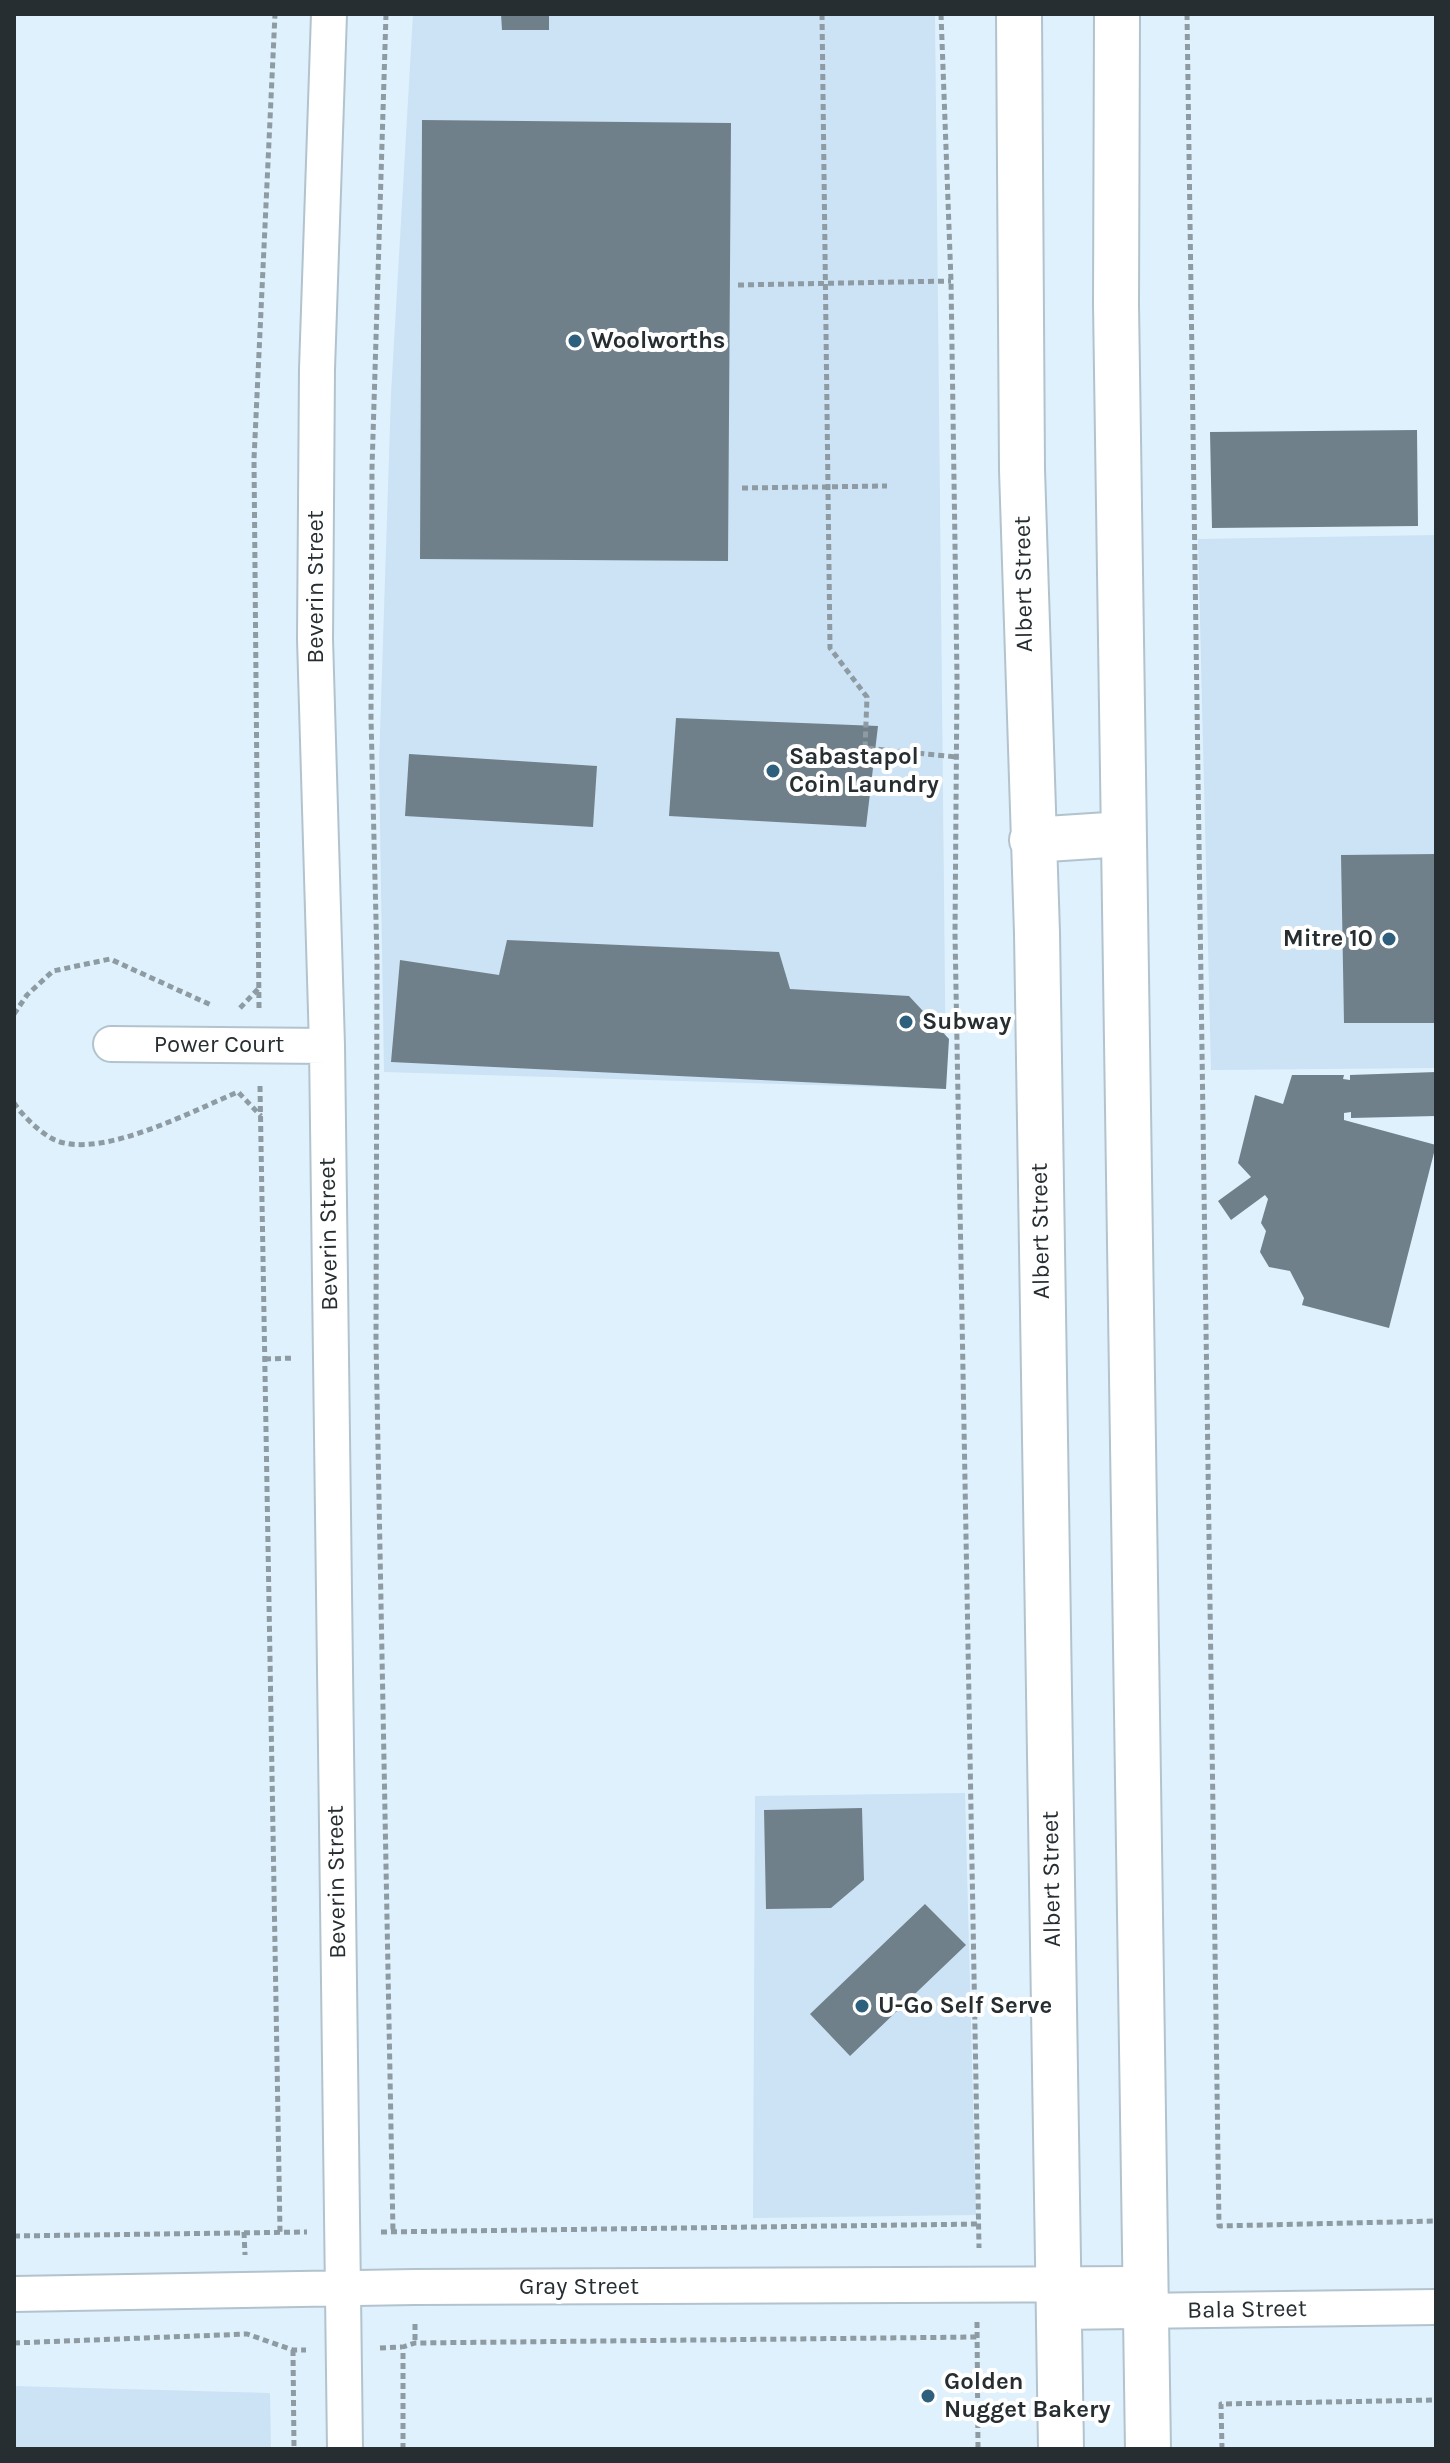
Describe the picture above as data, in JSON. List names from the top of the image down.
{
  "streets": {
    "highway": ["Albert Street"],
    "street": [
      "Beverin Street",
      "Power Court",
      "Gray Street",
      "Bala Street"
    ]
  },
  "crossings": [
    ["Albert Street", "Gray Street"],
    ["Beverin Street", "Power Court"],
    ["Beverin Street", "Gray Street"],
    ["Gray Street", "Bala Street"]
  ],
  "places": [
    "Woolworths",
    "Sabastapol Coin Laundry",
    "Mitre 10",
    "Subway",
    "U-Go Self Serve",
    "Golden Nugget Bakery"
  ]
}
